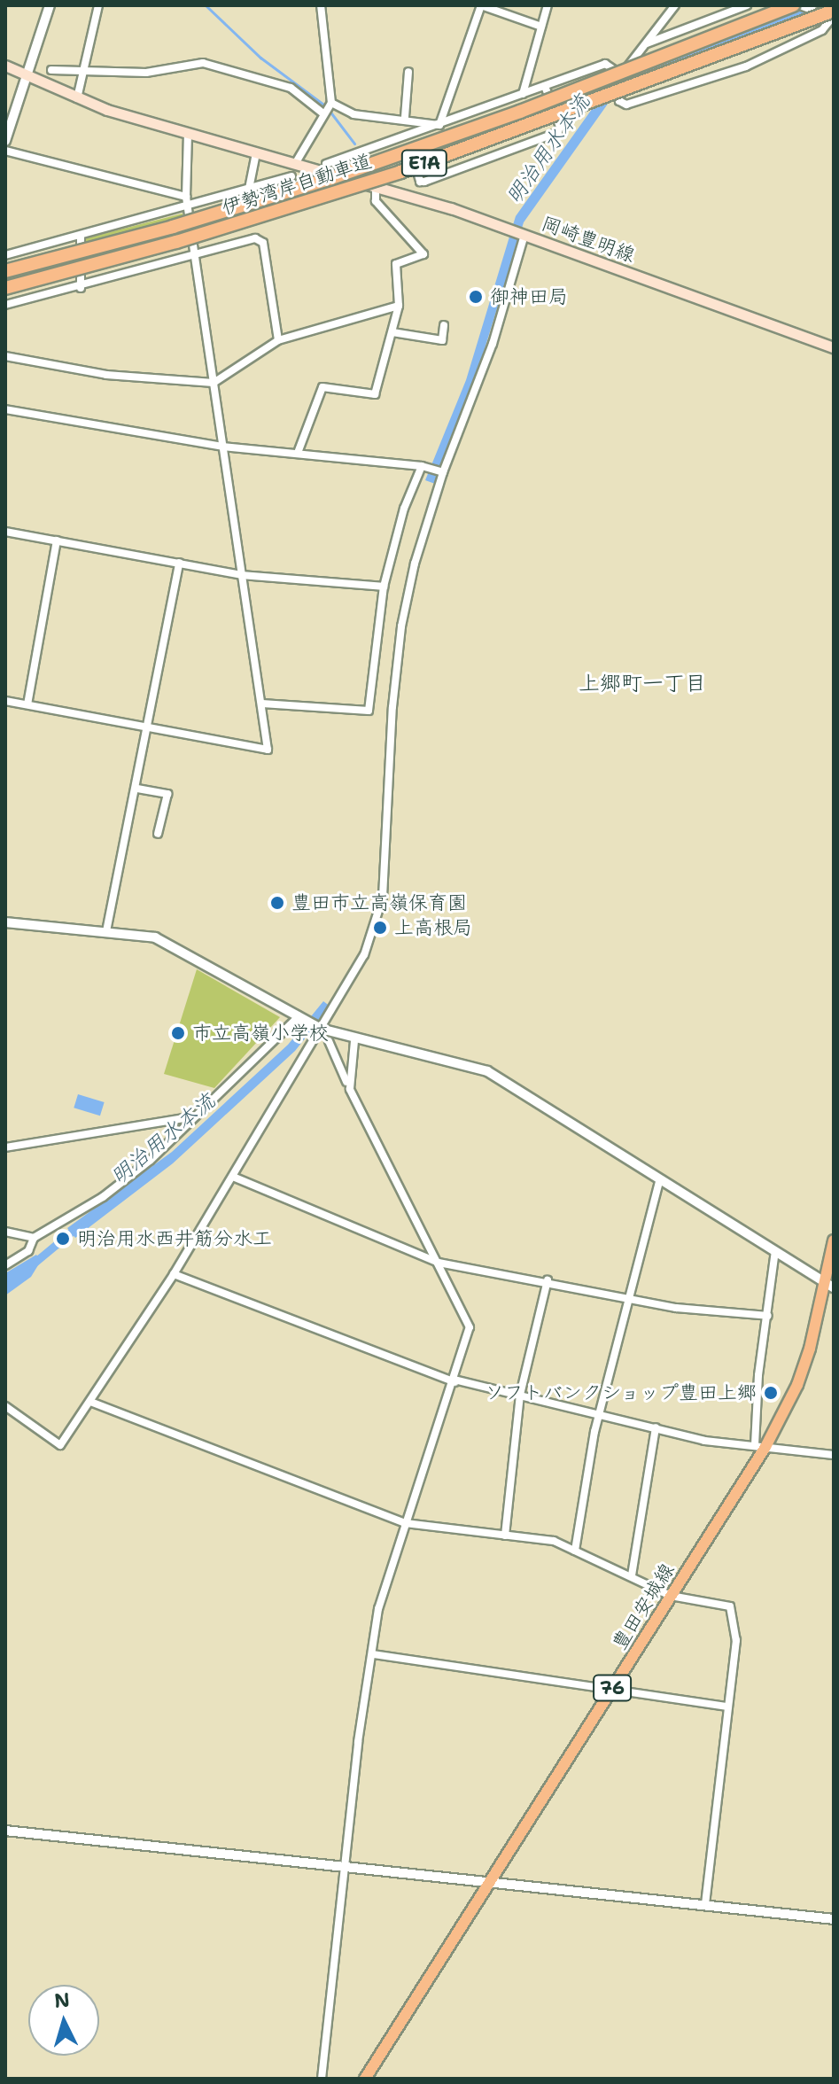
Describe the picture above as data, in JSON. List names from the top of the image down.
{
  "streets": {
    "highway": ["E1A", "伊勢湾岸自動車道"],
    "main road": ["岡崎豊明線", "豊田安城線", "76"]
  },
  "districts": ["上郷町一丁目"],
  "water": ["明治用水本流"],
  "places": [
    "御神田局",
    "豊田市立高嶺保育園",
    "上高根局",
    "市立高嶺小学校",
    "明治用水西井筋分水工",
    "ソフトバンクショップ豊田上郷"
  ],
  "north": "top"
}
